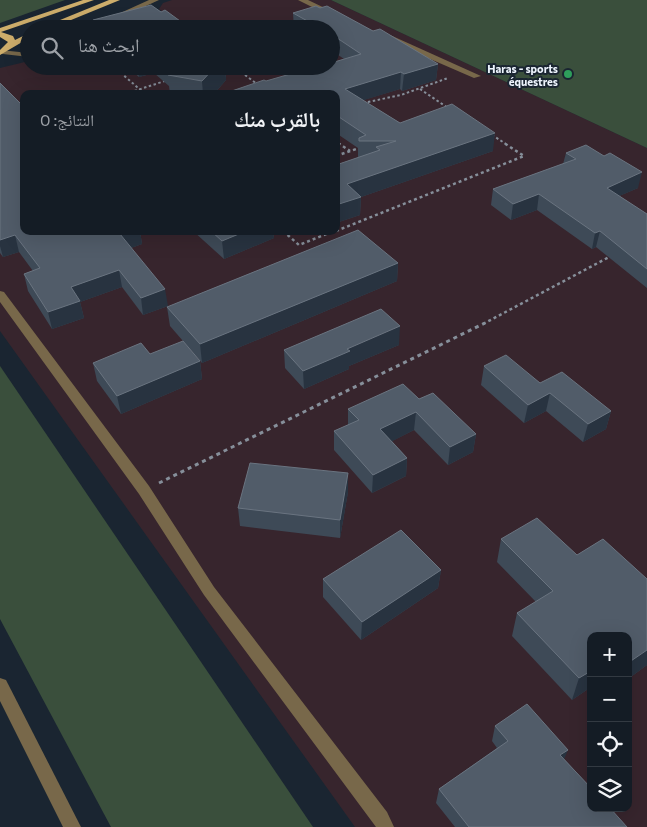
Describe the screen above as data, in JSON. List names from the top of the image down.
{
  "places": ["Haras - sports équestres"],
  "page": {
    "search": "ابحث هنا",
    "heading": ["بالقرب منك", "النتائج: 0"],
    "map_buttons": ["+", "−"]
  }
}
